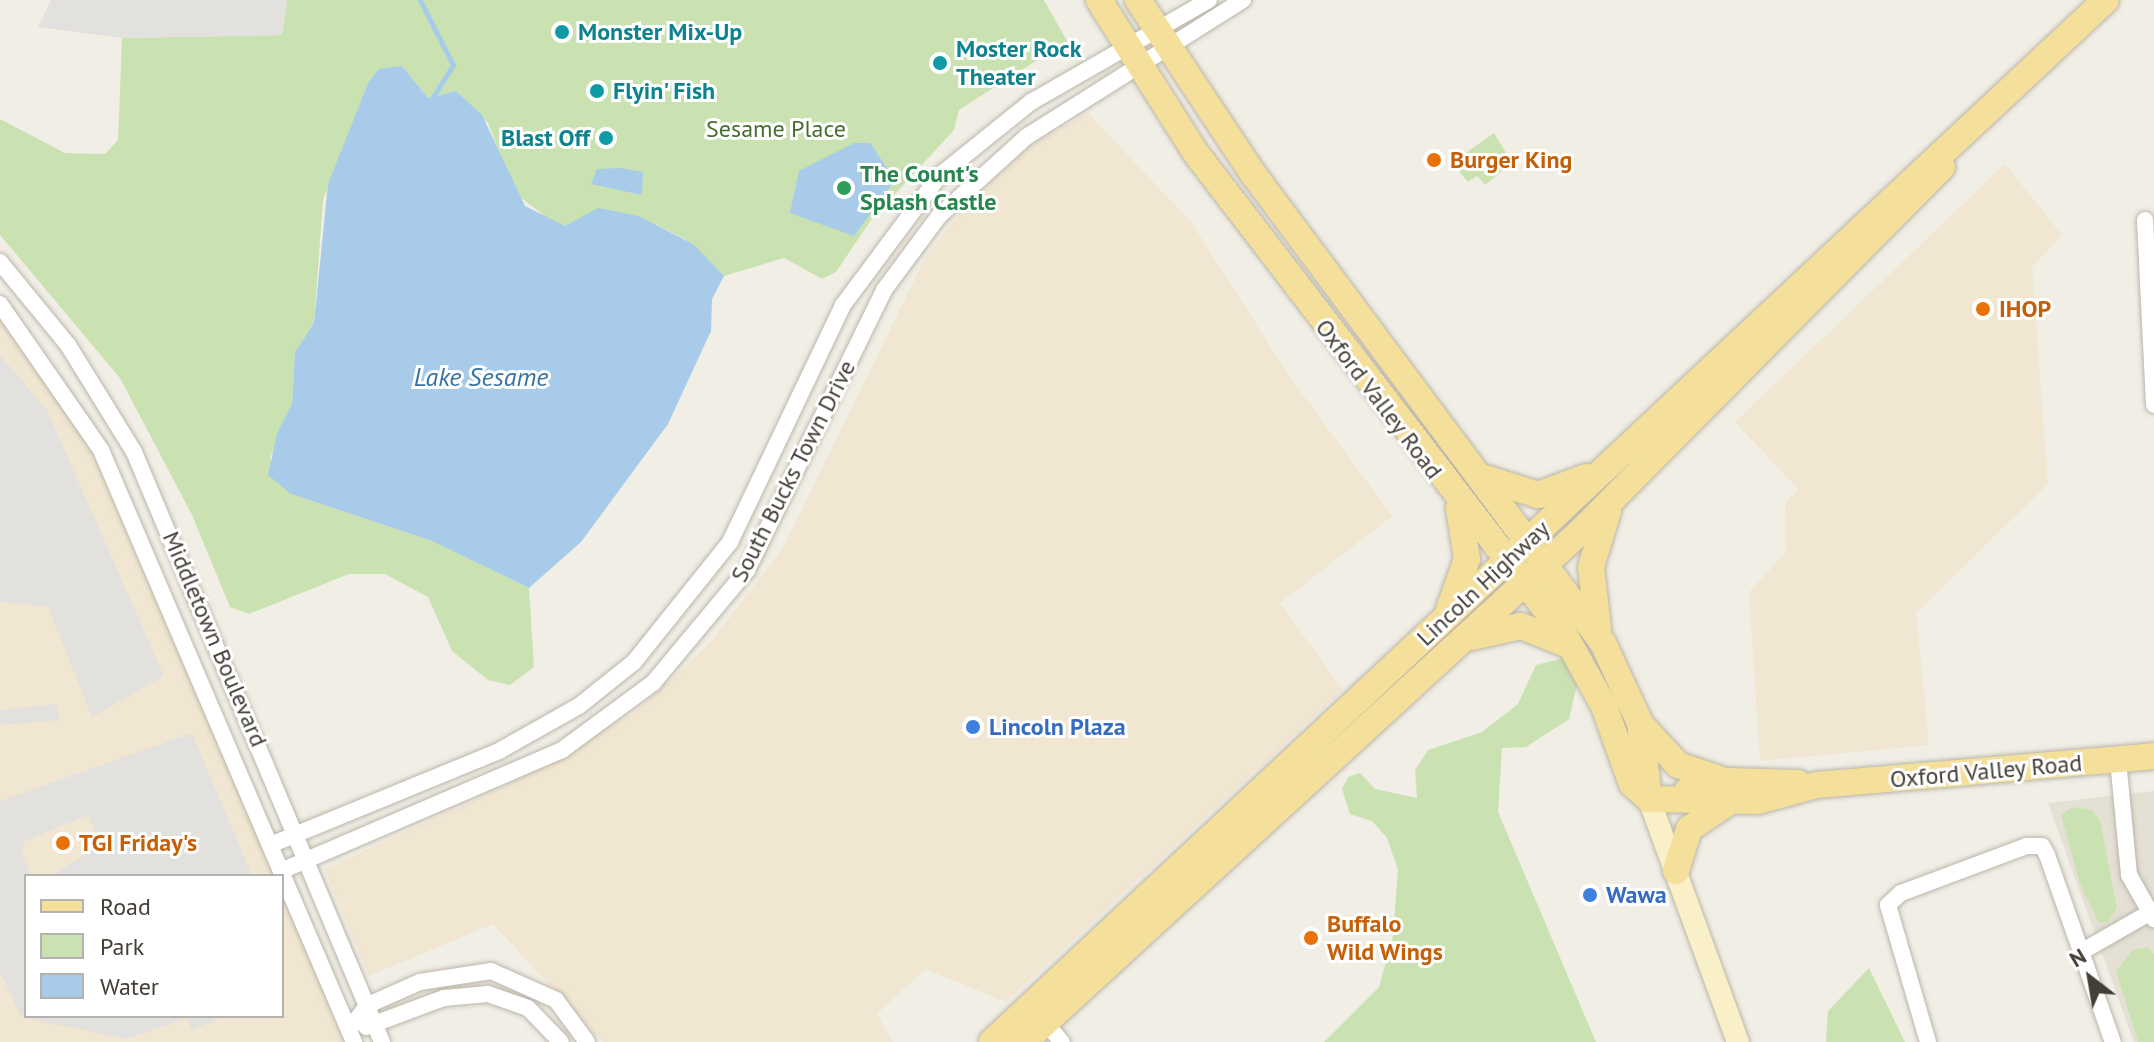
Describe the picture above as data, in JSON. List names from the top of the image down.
{
  "streets": {
    "main road": ["Oxford Valley Road", "Lincoln Highway"],
    "street": ["South Bucks Town Drive", "Middletown Boulevard"]
  },
  "crossings": [
    ["Oxford Valley Road", "South Bucks Town Drive"],
    ["Oxford Valley Road", "Lincoln Highway"],
    ["South Bucks Town Drive", "Middletown Boulevard"]
  ],
  "water": ["Lake Sesame"],
  "parks": ["Sesame Place"],
  "places": [
    "Monster Mix-Up",
    "Moster Rock Theater",
    "Flyin' Fish",
    "Blast Off",
    "Burger King",
    "The Count's Splash Castle",
    "IHOP",
    "Lincoln Plaza",
    "TGI Friday's",
    "Wawa",
    "Buffalo Wild Wings"
  ],
  "legend": ["Road", "Park", "Water"],
  "north": "top left"
}
